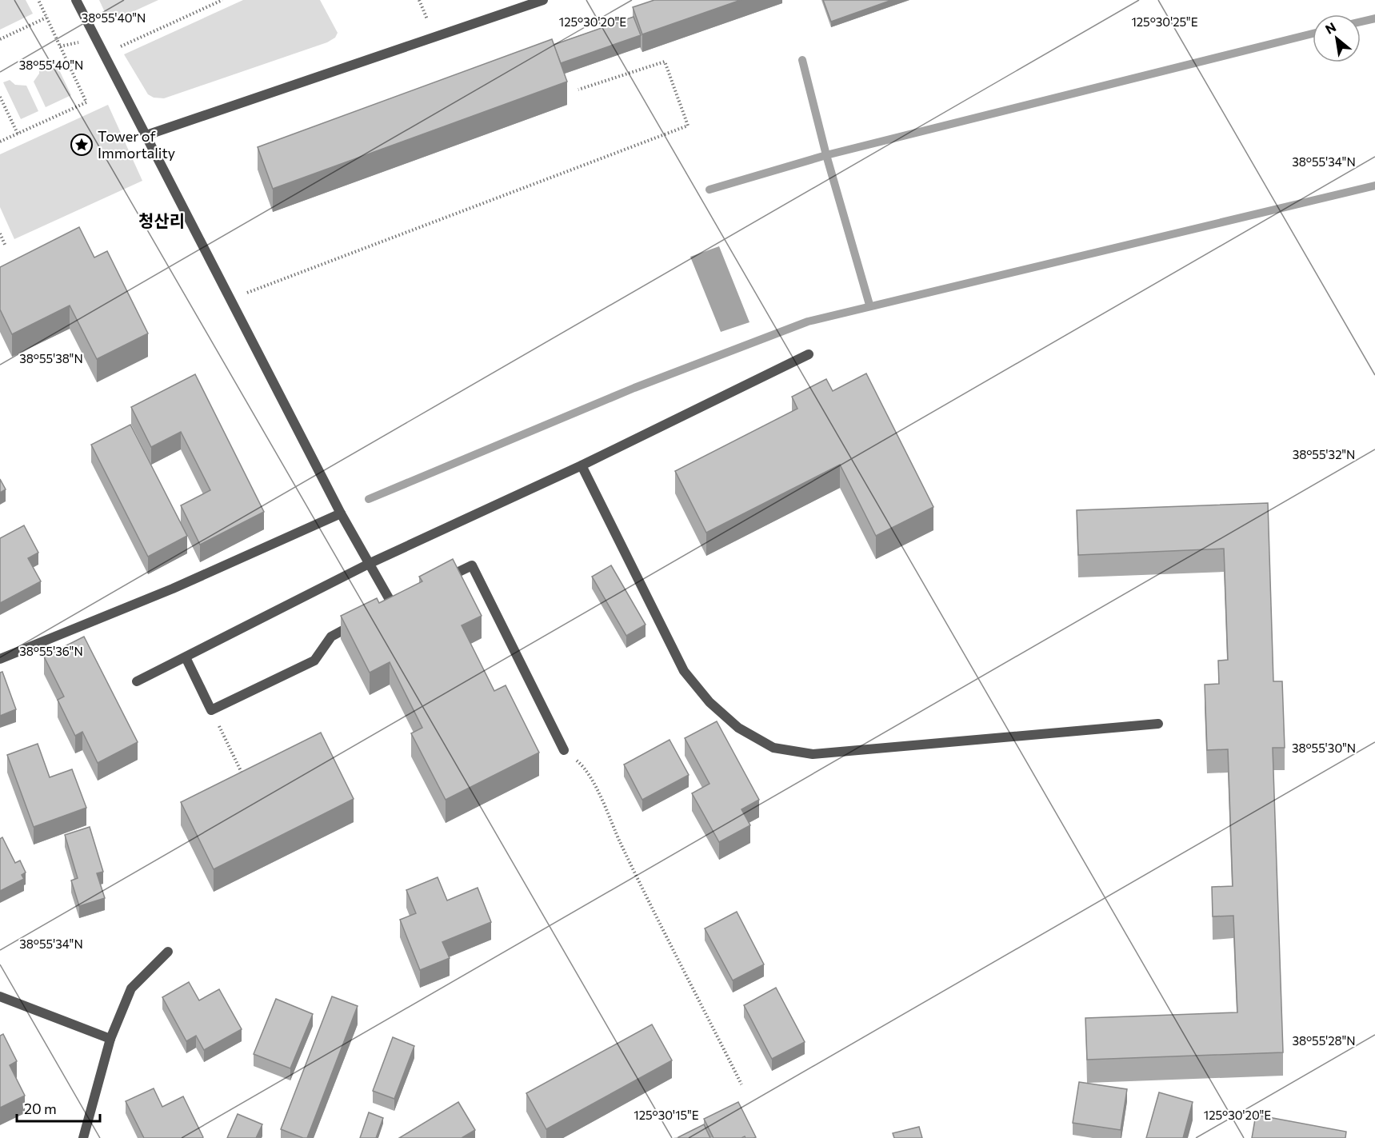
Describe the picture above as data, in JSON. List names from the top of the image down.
{
  "districts": ["청산리"],
  "places": {
    "place": ["Tower of Immortality"]
  },
  "scale_bar": "20 m",
  "north": "top left",
  "coordinates": [
    "38°55'40\"N",
    "125°30'20\"E",
    "125°30'25\"E",
    "38°55'34\"N",
    "38°55'38\"N",
    "38°55'32\"N",
    "38°55'36\"N",
    "38°55'30\"N",
    "38°55'28\"N",
    "125°30'15\"E"
  ]
}
